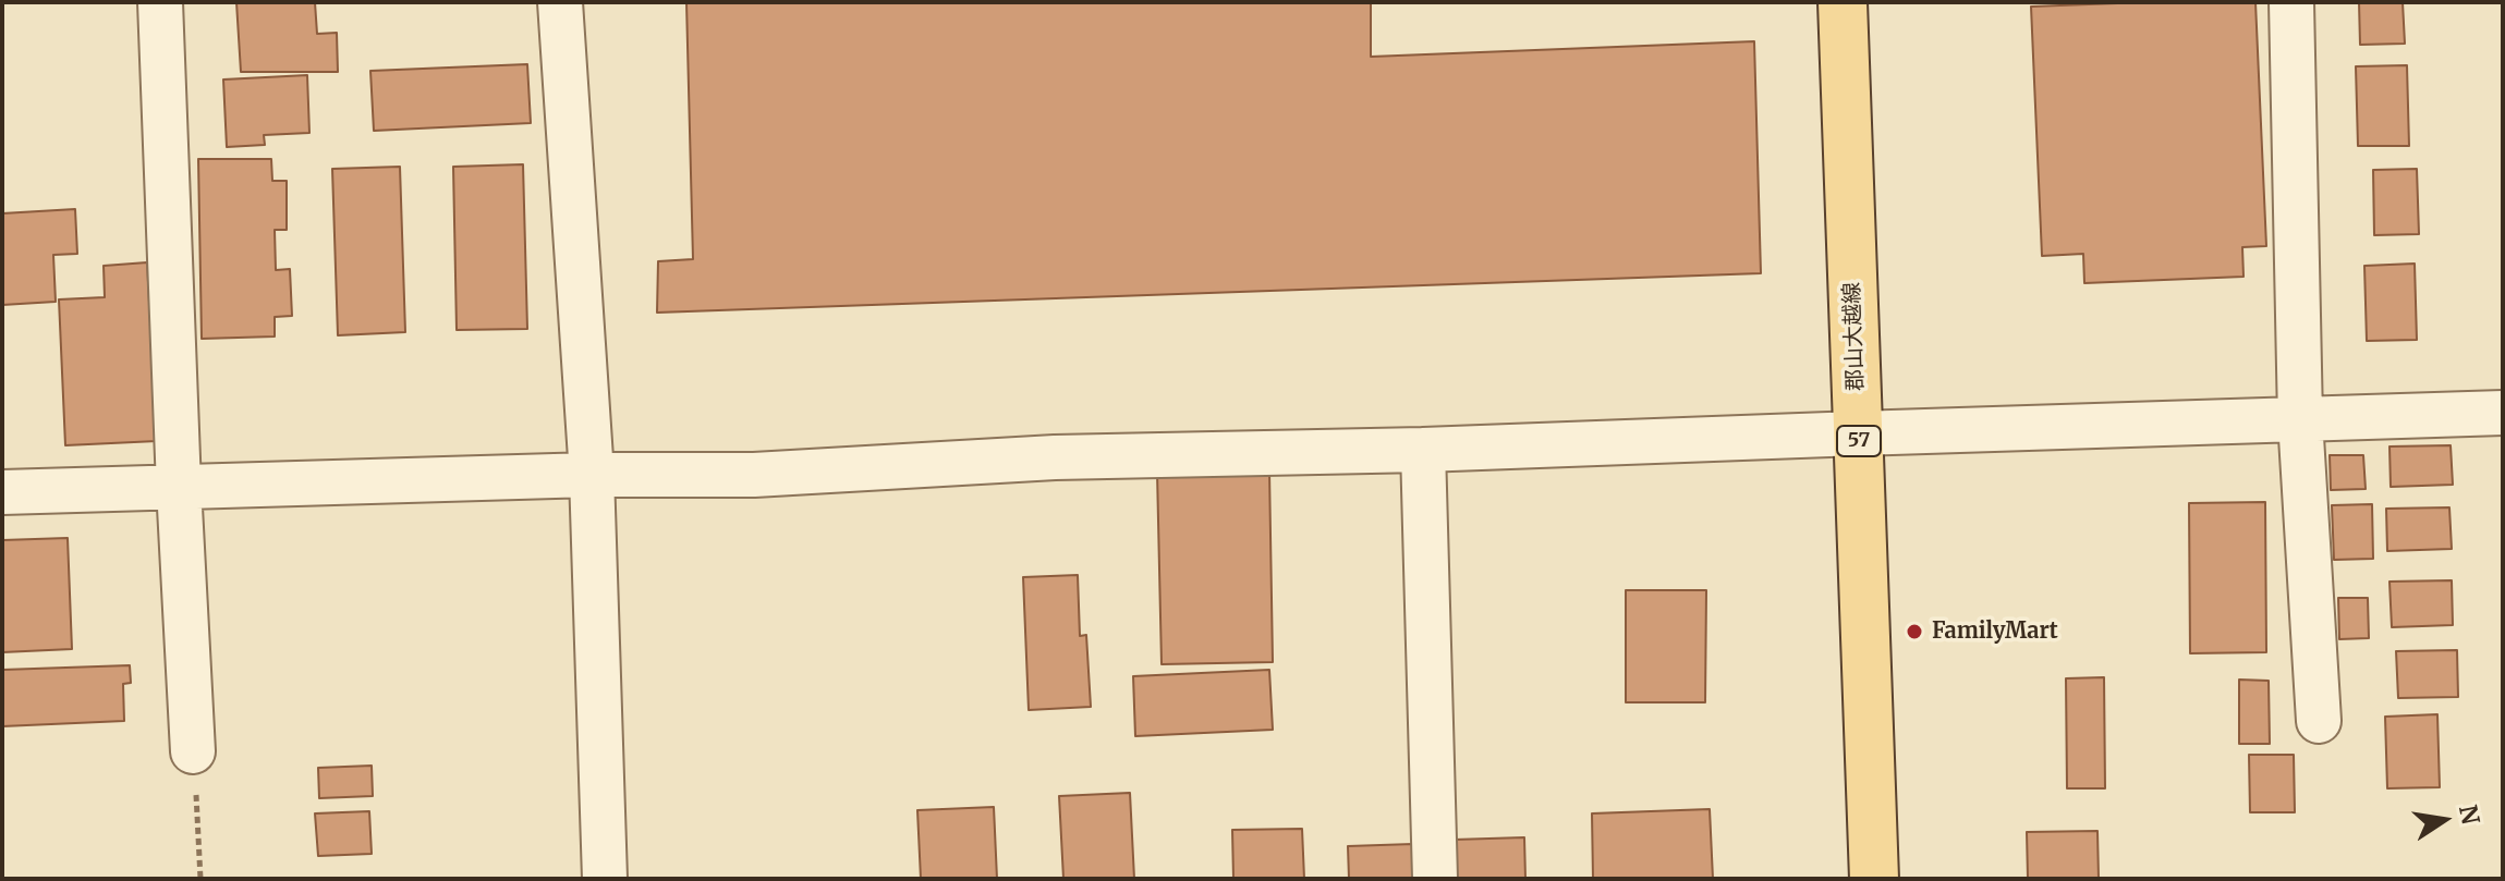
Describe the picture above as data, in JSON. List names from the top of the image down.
{
  "streets": {
    "main road": ["郡山大越線", "57"]
  },
  "places": ["FamilyMart"],
  "north": "right"
}
